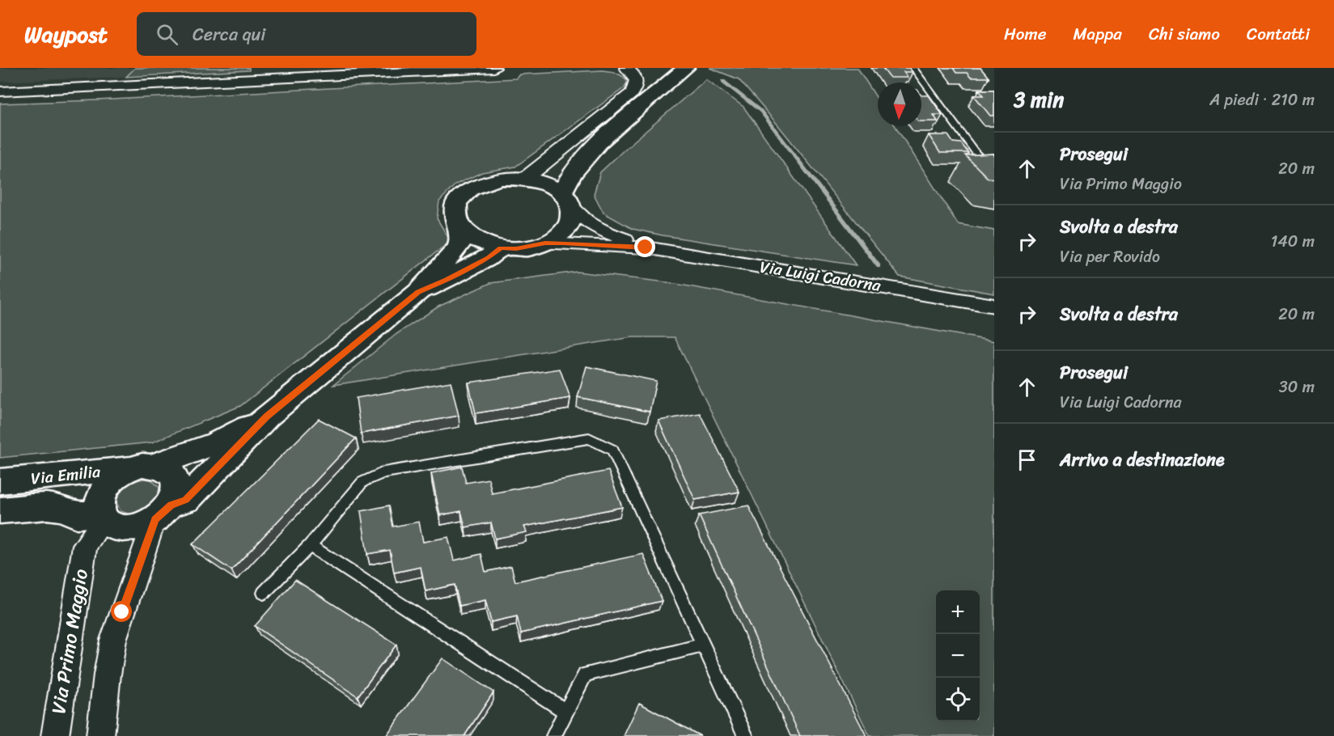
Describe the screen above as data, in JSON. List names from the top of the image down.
{
  "streets": {
    "street": ["Via Luigi Cadorna", "Via Emilia", "Via Primo Maggio"]
  },
  "crossings": [
    ["Via Emilia", "Via Primo Maggio"]
  ],
  "north": "bottom",
  "page": {
    "header": "Waypost",
    "search": "Cerca qui",
    "nav": [
      "Home",
      "Mappa",
      "Chi siamo",
      "Contatti"
    ],
    "heading": ["3 min", "A piedi · 210 m"],
    "list": [
      ["Prosegui", "Via Primo Maggio", "20 m"],
      ["Svolta a destra", "Via per Rovido", "140 m"],
      ["Svolta a destra", "20 m"],
      ["Prosegui", "Via Luigi Cadorna", "30 m"],
      "Arrivo a destinazione"
    ],
    "map_buttons": ["+", "−"]
  }
}
